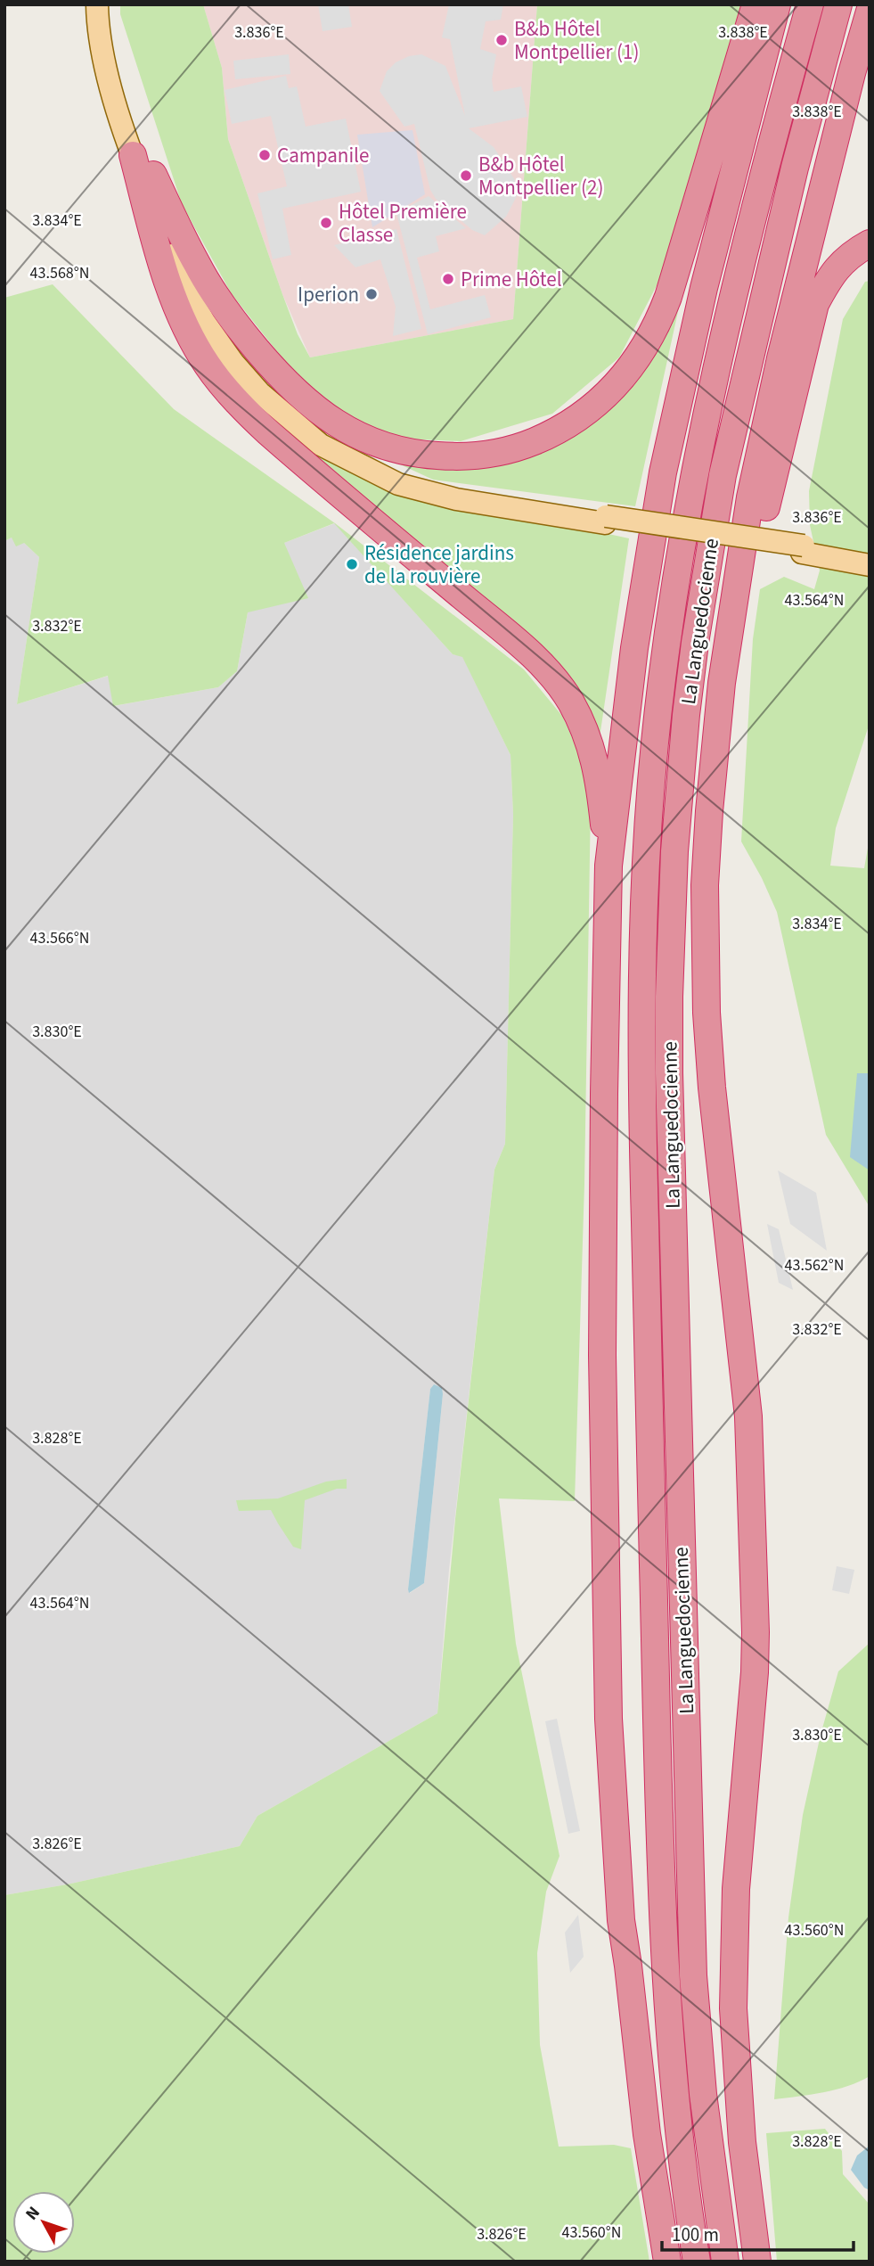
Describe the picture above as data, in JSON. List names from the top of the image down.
{
  "streets": {
    "highway": ["La Languedocienne"]
  },
  "places": [
    "B&b Hôtel Montpellier (1)",
    "Campanile",
    "B&b Hôtel Montpellier (2)",
    "Hôtel Première Classe",
    "Prime Hôtel",
    "Iperion",
    "Résidence jardins de la rouvière"
  ],
  "scale_bar": "100 m",
  "north": "top left",
  "coordinates": [
    "3.836°E",
    "3.838°E",
    "3.834°E",
    "43.568°N",
    "43.564°N",
    "3.832°E",
    "43.566°N",
    "3.830°E",
    "43.562°N",
    "3.828°E",
    "3.826°E",
    "43.560°N"
  ]
}
